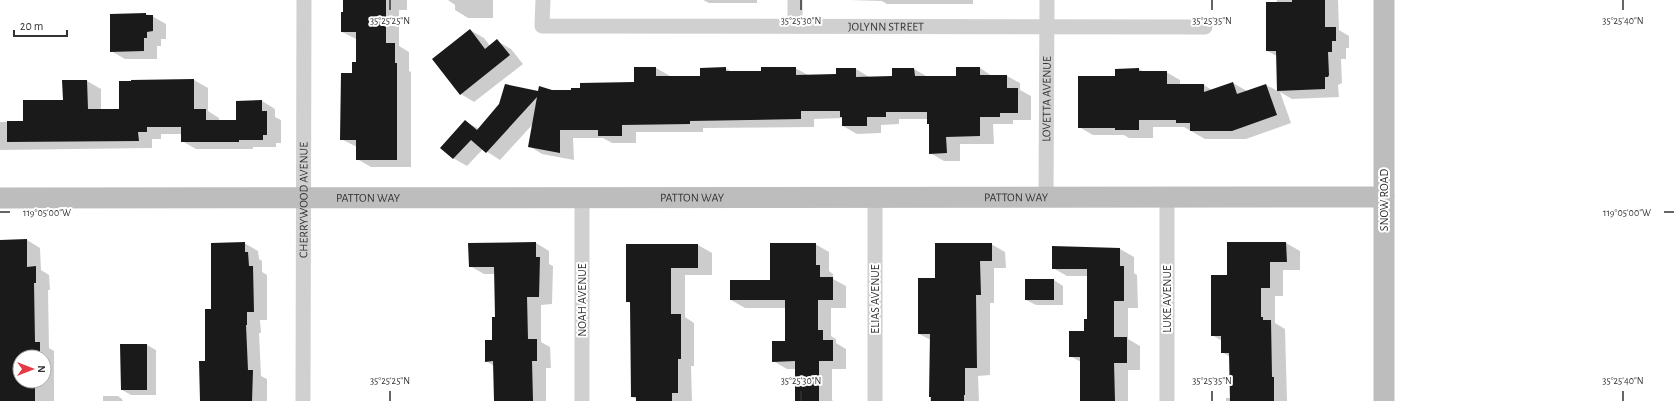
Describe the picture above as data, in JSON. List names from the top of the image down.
{
  "streets": {
    "street": [
      "JOLYNN STREET",
      "LOVETTA AVENUE",
      "PATTON WAY",
      "SNOW ROAD",
      "CHERRYWOOD AVENUE",
      "ELIAS AVENUE",
      "LUKE AVENUE",
      "NOAH AVENUE"
    ]
  },
  "crossings": [
    ["JOLYNN STREET", "LOVETTA AVENUE"],
    ["LOVETTA AVENUE", "PATTON WAY"],
    ["PATTON WAY", "SNOW ROAD"],
    ["PATTON WAY", "CHERRYWOOD AVENUE"],
    ["PATTON WAY", "ELIAS AVENUE"],
    ["PATTON WAY", "LUKE AVENUE"],
    ["PATTON WAY", "NOAH AVENUE"]
  ],
  "scale_bar": "20 m",
  "north": "right",
  "coordinates": [
    "35°25'25\"N",
    "35°25'30\"N",
    "35°25'35\"N",
    "35°25'40\"N",
    "119°05'00\"W"
  ]
}
